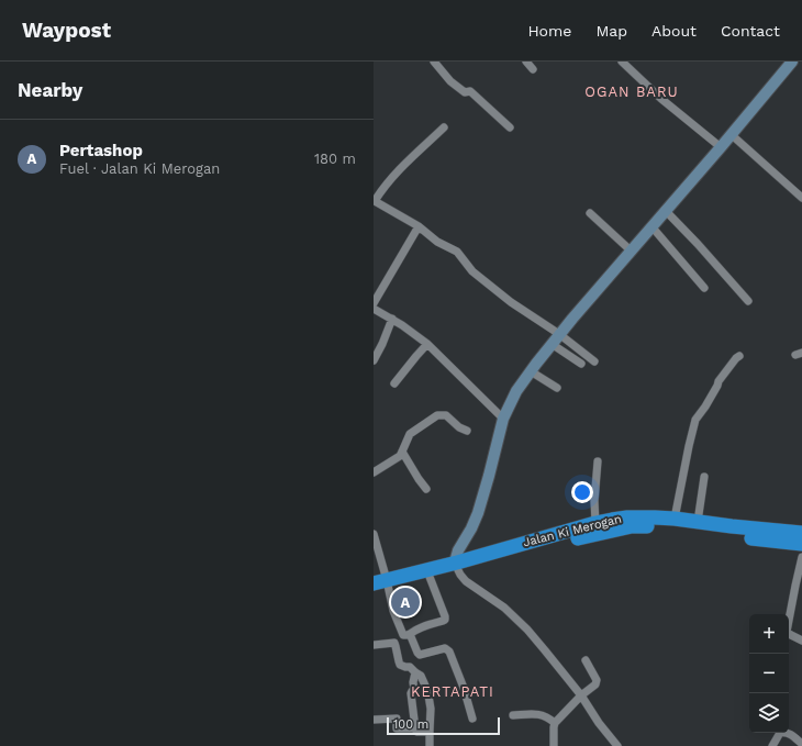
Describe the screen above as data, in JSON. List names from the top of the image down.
{
  "streets": {
    "highway": ["Jalan Ki Merogan"]
  },
  "districts": ["OGAN BARU", "KERTAPATI"],
  "scale_bar": "100 m",
  "page": {
    "header": "Waypost",
    "nav": [
      "Home",
      "Map",
      "About",
      "Contact"
    ],
    "heading": "Nearby",
    "list": [
      {
        "mark": "A",
        "name": "Pertashop",
        "note": "Fuel · Jalan Ki Merogan",
        "value": "180 m"
      }
    ],
    "pins": "A",
    "map_buttons": ["+", "−"],
    "scale": "100 m"
  }
}
